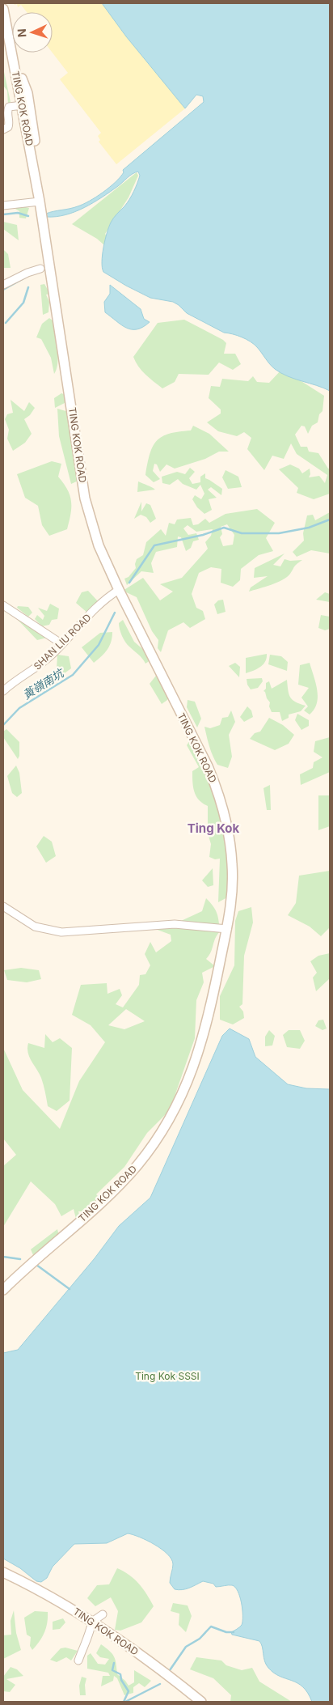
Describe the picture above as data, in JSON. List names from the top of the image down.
{
  "streets": {
    "main road": ["TING KOK ROAD"],
    "street": ["SHAN LIU ROAD"]
  },
  "crossings": [
    ["TING KOK ROAD", "SHAN LIU ROAD"]
  ],
  "districts": ["Ting Kok"],
  "water": ["黃嶺南坑"],
  "parks": ["Ting Kok SSSI"],
  "north": "left"
}
